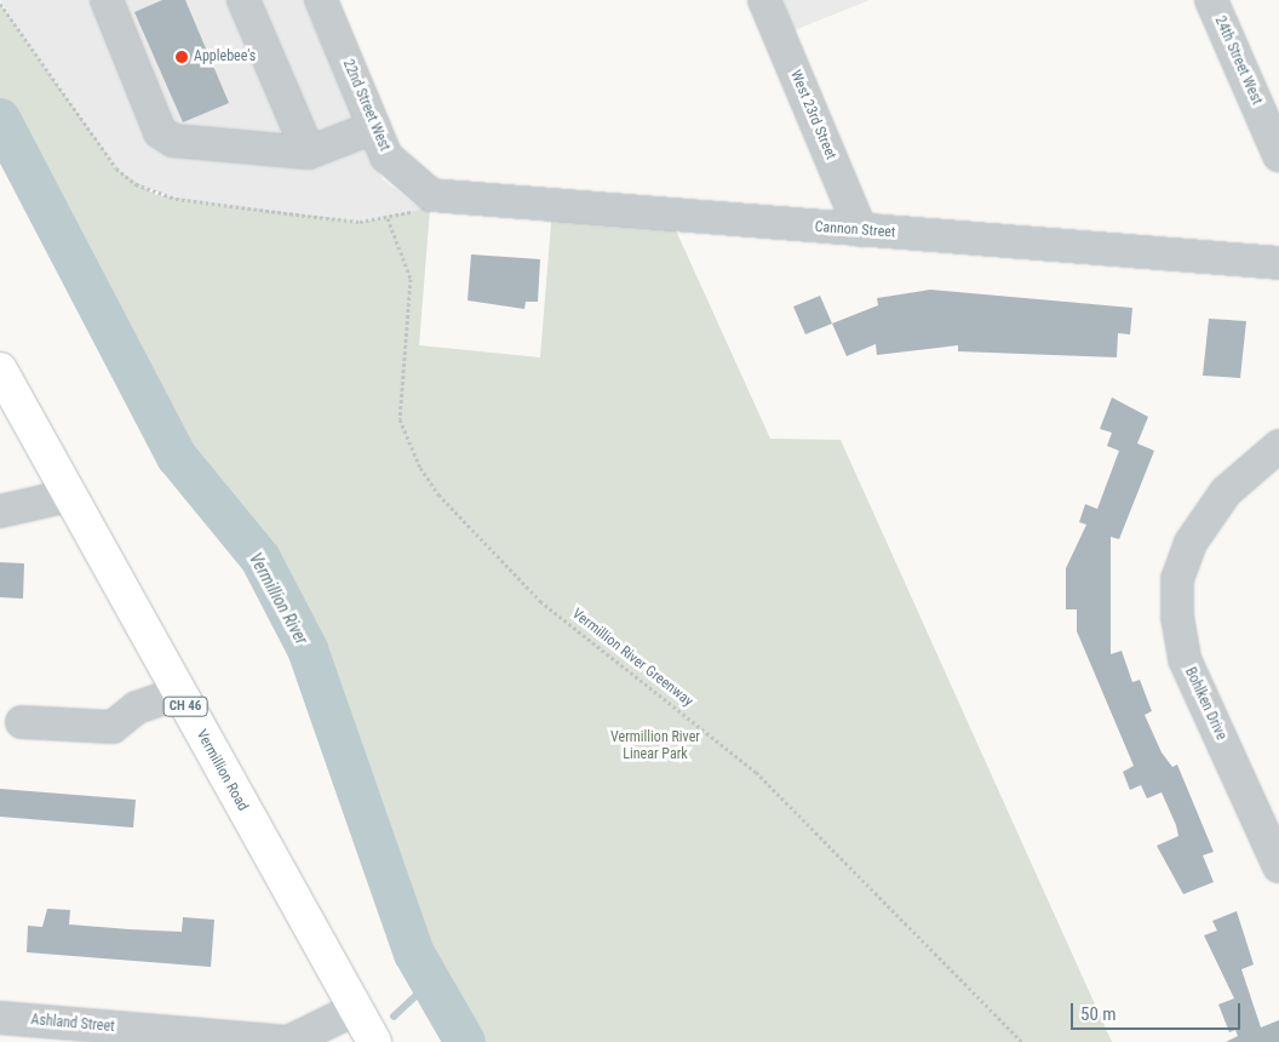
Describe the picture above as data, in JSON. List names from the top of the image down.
{
  "streets": {
    "main road": ["CH 46", "Vermillion Road"],
    "street": [
      "24th Street West",
      "22nd Street West",
      "West 23rd Street",
      "Cannon Street",
      "Bohlken Drive",
      "Ashland Street"
    ],
    "path": ["Vermillion River Greenway"]
  },
  "crossings": [
    ["22nd Street West", "Cannon Street"],
    ["West 23rd Street", "Cannon Street"],
    ["Vermillion Road", "Ashland Street"]
  ],
  "water": ["Vermillion River"],
  "parks": ["Vermillion River Linear Park"],
  "places": ["Applebee's"],
  "scale_bar": "50 m"
}
